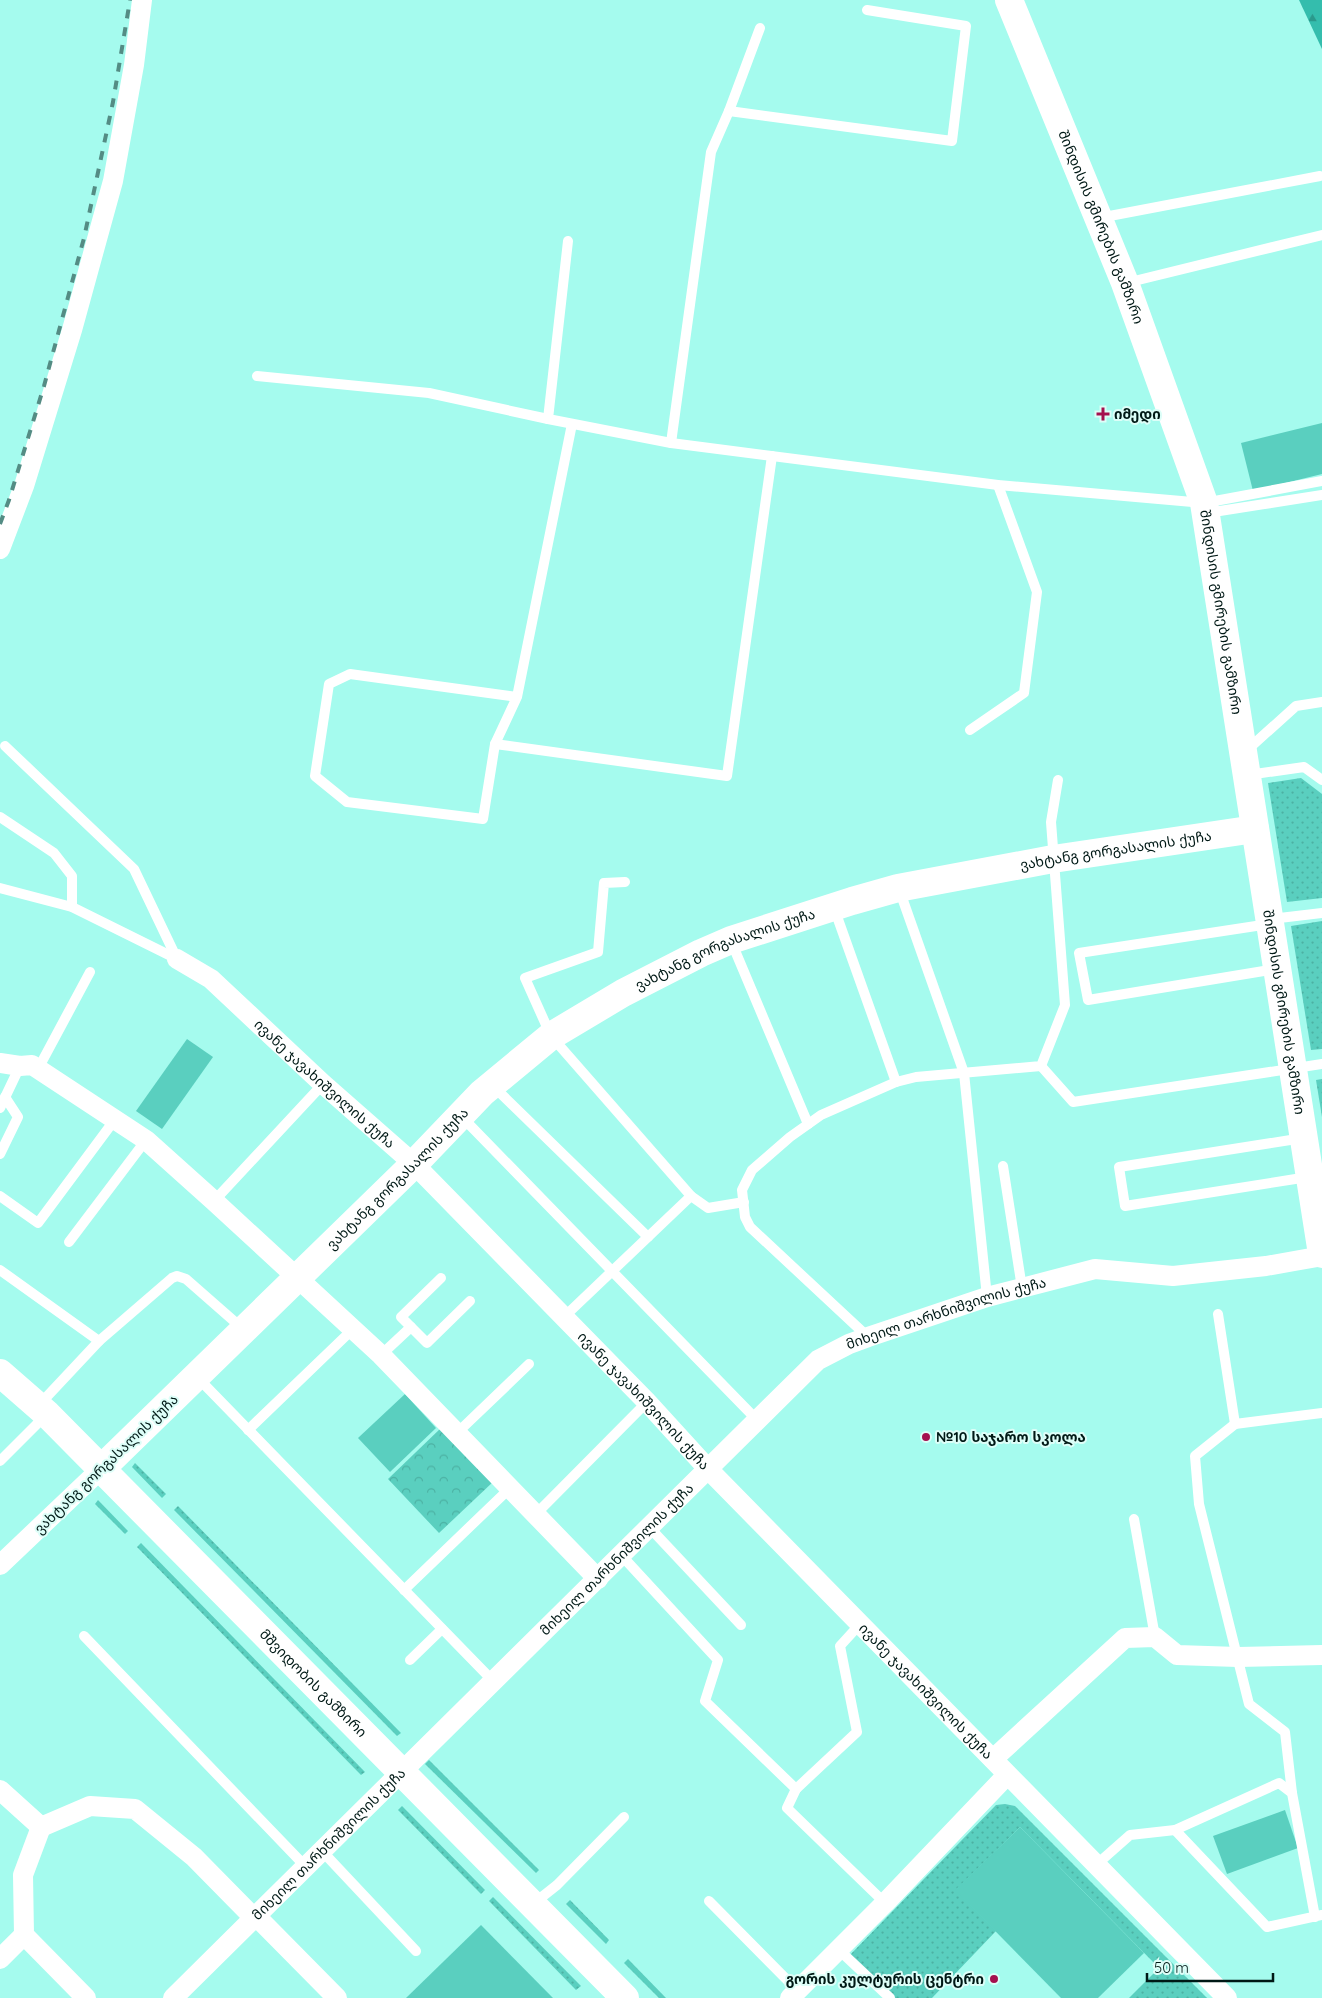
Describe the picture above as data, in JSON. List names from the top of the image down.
{
  "streets": {
    "main road": ["შინდისის გმირების გამზირი", "ვახტანგ გორგასალის ქუჩა", "მშვიდობის გამზირი"],
    "street": ["ივანე ჯავახიშვილის ქუჩა", "მიხეილ თარხნიშვილის ქუჩა"]
  },
  "crossings": [
    ["შინდისის გმირების გამზირი", "ვახტანგ გორგასალის ქუჩა"],
    ["შინდისის გმირების გამზირი", "მიხეილ თარხნიშვილის ქუჩა"],
    ["ვახტანგ გორგასალის ქუჩა", "ივანე ჯავახიშვილის ქუჩა"],
    ["ვახტანგ გორგასალის ქუჩა", "მშვიდობის გამზირი"],
    ["ივანე ჯავახიშვილის ქუჩა", "მიხეილ თარხნიშვილის ქუჩა"],
    ["მიხეილ თარხნიშვილის ქუჩა", "მშვიდობის გამზირი"]
  ],
  "places": {
    "health": ["იმედი"],
    "other": ["№10 საჯარო სკოლა", "გორის კულტურის ცენტრი"]
  },
  "scale_bar": "50 m"
}
